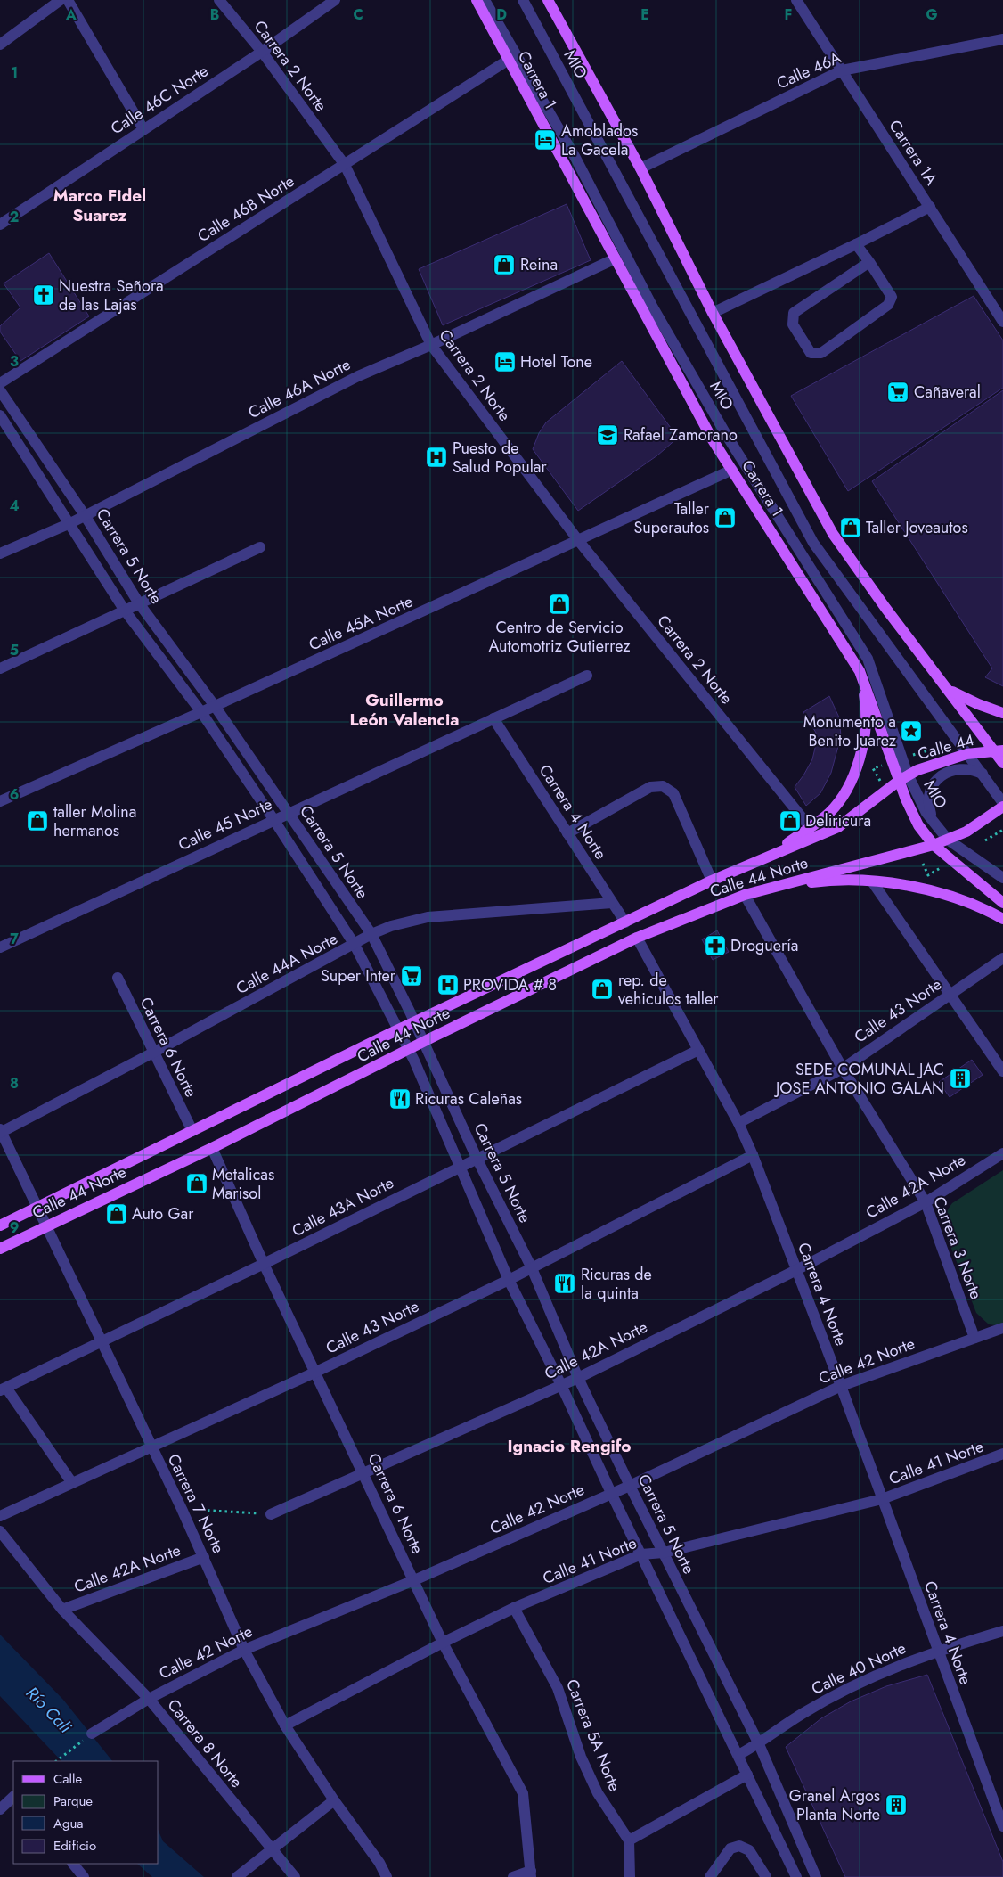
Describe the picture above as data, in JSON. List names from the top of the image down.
{
  "streets": {
    "main road": ["Carrera 1", "Calle 44", "Calle 44 Norte"],
    "street": [
      "MIO",
      "Carrera 2 Norte",
      "Calle 46A",
      "Calle 46C Norte",
      "Carrera 1A",
      "Calle 46B Norte",
      "Calle 46A Norte",
      "Carrera 5 Norte",
      "Calle 45A Norte",
      "Carrera 4 Norte",
      "Calle 45 Norte",
      "Calle 44A Norte",
      "Calle 43 Norte",
      "Carrera 6 Norte",
      "Calle 42A Norte",
      "Calle 43A Norte",
      "Carrera 3 Norte",
      "Calle 42 Norte",
      "Calle 41 Norte",
      "Carrera 7 Norte",
      "Calle 40 Norte",
      "Carrera 5A Norte",
      "Carrera 8 Norte"
    ]
  },
  "crossings": [
    ["MIO", "Carrera 1"],
    ["MIO", "Calle 44"],
    ["MIO", "Calle 44 Norte"],
    ["Carrera 2 Norte", "Calle 46C Norte"],
    ["Carrera 2 Norte", "Calle 46B Norte"],
    ["Carrera 2 Norte", "Calle 46A Norte"],
    ["Carrera 2 Norte", "Calle 45A Norte"],
    ["Calle 46A", "Carrera 1A"],
    ["Carrera 1", "Calle 46B Norte"],
    ["Carrera 1", "Calle 46A Norte"],
    ["Carrera 1", "Calle 45A Norte"],
    ["Carrera 1", "Calle 44"],
    ["Carrera 1", "Calle 44 Norte"],
    ["Calle 46A Norte", "Carrera 5 Norte"],
    ["Carrera 5 Norte", "Calle 45A Norte"],
    ["Carrera 5 Norte", "Calle 45 Norte"],
    ["Carrera 5 Norte", "Calle 44 Norte"],
    ["Carrera 5 Norte", "Calle 44A Norte"],
    ["Carrera 5 Norte", "Calle 43 Norte"],
    ["Carrera 5 Norte", "Calle 42A Norte"],
    ["Carrera 5 Norte", "Calle 43A Norte"],
    ["Carrera 5 Norte", "Calle 42 Norte"],
    ["Carrera 5 Norte", "Calle 41 Norte"],
    ["Carrera 5 Norte", "Calle 40 Norte"],
    ["Calle 44", "Calle 44 Norte"],
    ["Carrera 4 Norte", "Calle 45 Norte"],
    ["Carrera 4 Norte", "Calle 44 Norte"],
    ["Carrera 4 Norte", "Calle 44A Norte"],
    ["Carrera 4 Norte", "Calle 43 Norte"],
    ["Carrera 4 Norte", "Calle 42A Norte"],
    ["Carrera 4 Norte", "Calle 43A Norte"],
    ["Carrera 4 Norte", "Calle 42 Norte"],
    ["Carrera 4 Norte", "Calle 41 Norte"],
    ["Carrera 4 Norte", "Calle 40 Norte"],
    ["Calle 44 Norte", "Carrera 6 Norte"],
    ["Calle 44 Norte", "Carrera 3 Norte"],
    ["Calle 44 Norte", "Carrera 7 Norte"],
    ["Calle 44A Norte", "Carrera 6 Norte"],
    ["Calle 44A Norte", "Carrera 7 Norte"],
    ["Calle 43 Norte", "Carrera 6 Norte"],
    ["Calle 43 Norte", "Carrera 3 Norte"],
    ["Calle 43 Norte", "Carrera 7 Norte"],
    ["Carrera 6 Norte", "Calle 42A Norte"],
    ["Carrera 6 Norte", "Calle 43A Norte"],
    ["Carrera 6 Norte", "Calle 42 Norte"],
    ["Carrera 6 Norte", "Calle 41 Norte"],
    ["Calle 42A Norte", "Carrera 3 Norte"],
    ["Calle 42A Norte", "Carrera 7 Norte"],
    ["Calle 42A Norte", "Carrera 8 Norte"],
    ["Calle 43A Norte", "Carrera 7 Norte"],
    ["Carrera 3 Norte", "Calle 42 Norte"],
    ["Calle 42 Norte", "Carrera 7 Norte"],
    ["Calle 42 Norte", "Carrera 8 Norte"],
    ["Calle 41 Norte", "Carrera 7 Norte"],
    ["Calle 41 Norte", "Carrera 5A Norte"]
  ],
  "districts": ["Marco Fidel Suarez", "Guillermo León Valencia", "Ignacio Rengifo"],
  "water": ["Río Cali"],
  "places": {
    "hotel": ["Amoblados La Gacela", "Hotel Tone"],
    "shop": [
      "Reina",
      "Taller Superautos",
      "Taller Joveautos",
      "Centro de Servicio Automotriz Gutierrez",
      "taller Molina hermanos",
      "Deliricura",
      "rep. de vehiculos taller",
      "Metalicas Marisol",
      "Auto Gar"
    ],
    "church": ["Nuestra Señora de las Lajas"],
    "supermarket": ["Cañaveral", "Super Inter"],
    "school or university": ["Rafael Zamorano"],
    "hospital": ["Puesto de Salud Popular", "PROVIDA # 8"],
    "place": ["Monumento a Benito Juarez"],
    "pharmacy": ["Droguería"],
    "building": ["SEDE COMUNAL JAC JOSE ANTONIO GALAN", "Granel Argos Planta Norte"],
    "restaurant": ["Ricuras Caleñas", "Ricuras de la quinta"]
  },
  "legend": [
    "Calle",
    "Parque",
    "Agua",
    "Edificio"
  ],
  "grid": {
    "columns": [
      "A",
      "B",
      "C",
      "D",
      "E",
      "F",
      "G"
    ],
    "rows": [
      "1",
      "2",
      "3",
      "4",
      "5",
      "6",
      "7",
      "8",
      "9"
    ]
  }
}
